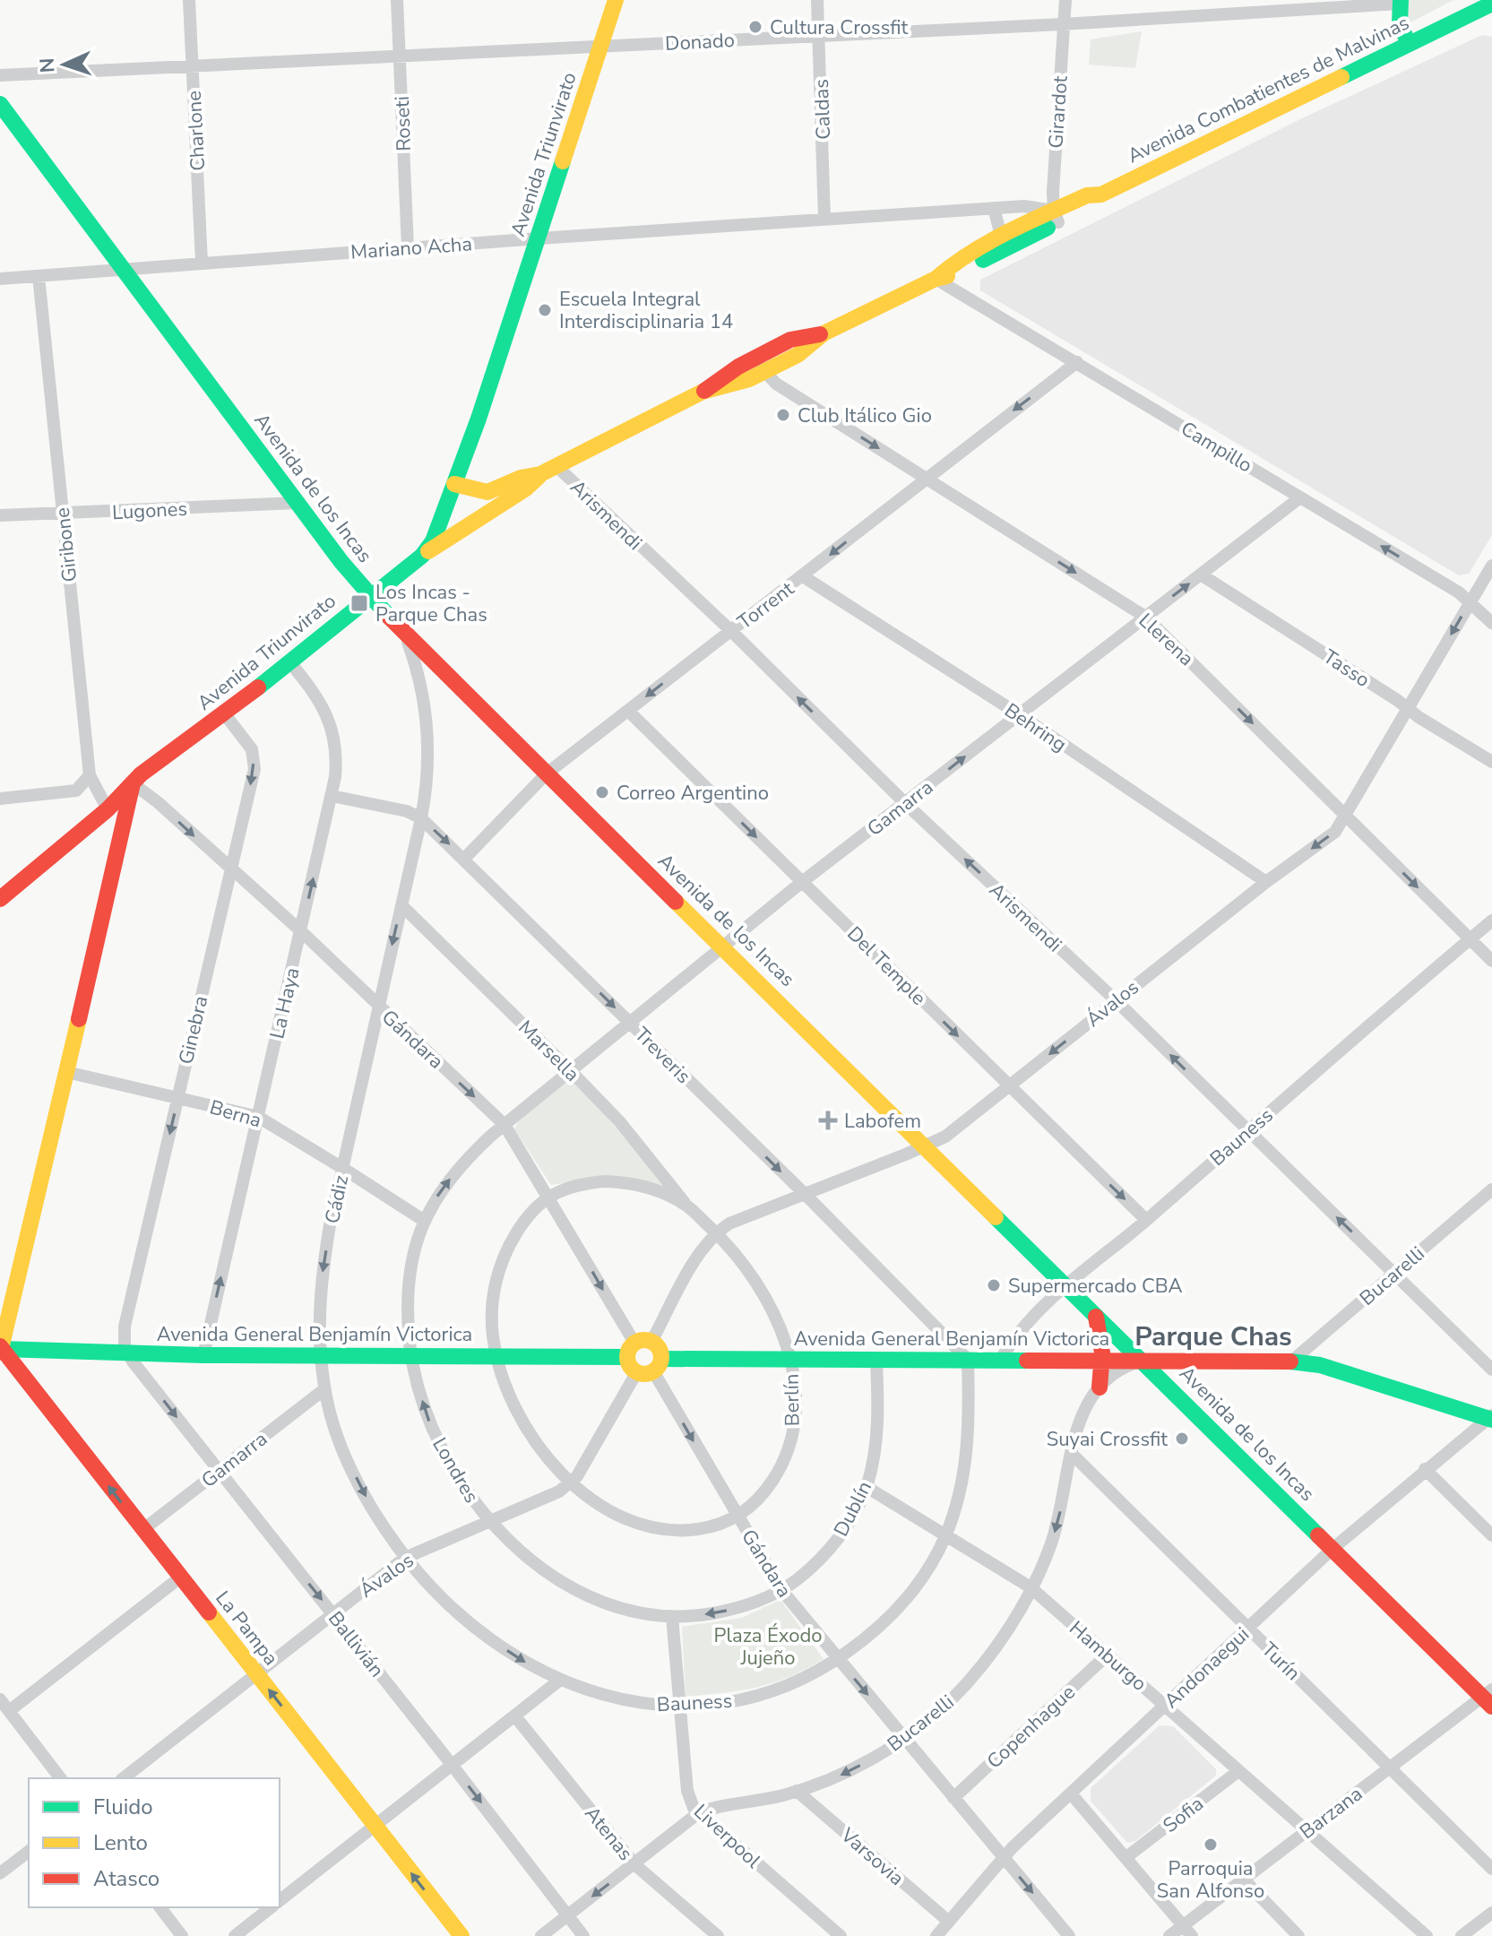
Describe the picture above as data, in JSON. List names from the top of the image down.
{
  "streets": {
    "main road": [
      "Avenida Combatientes de Malvinas",
      "Avenida Triunvirato",
      "Avenida de los Incas",
      "Avenida General Benjamín Victorica",
      "La Pampa"
    ],
    "street": [
      "Donado",
      "Caldas",
      "Girardot",
      "Roseti",
      "Charlone",
      "Mariano Acha",
      "Campillo",
      "Lugones",
      "Arismendi",
      "Giribone",
      "Torrent",
      "Llerena",
      "Tasso",
      "Behring",
      "Gamarra",
      "Del Temple",
      "La Haya",
      "Ávalos",
      "Ginebra",
      "Gándara",
      "Marsella",
      "Treveris",
      "Berna",
      "Bauness",
      "Cádiz",
      "Bucarelli",
      "Berlín",
      "Londres",
      "Dublín",
      "Ballivián",
      "Hamburgo",
      "Turín",
      "Andonaegui",
      "Copenhague",
      "Barzana",
      "Sofia",
      "Atenas",
      "Liverpool",
      "Varsovia"
    ]
  },
  "crossings": [
    ["Donado", "Caldas"],
    ["Donado", "Girardot"],
    ["Donado", "Roseti"],
    ["Donado", "Charlone"],
    ["Donado", "Avenida Triunvirato"],
    ["Avenida Combatientes de Malvinas", "Girardot"],
    ["Avenida Combatientes de Malvinas", "Avenida Triunvirato"],
    ["Avenida Combatientes de Malvinas", "Mariano Acha"],
    ["Avenida Combatientes de Malvinas", "Campillo"],
    ["Avenida Combatientes de Malvinas", "Arismendi"],
    ["Avenida Combatientes de Malvinas", "Llerena"],
    ["Caldas", "Mariano Acha"],
    ["Girardot", "Mariano Acha"],
    ["Roseti", "Mariano Acha"],
    ["Charlone", "Mariano Acha"],
    ["Avenida Triunvirato", "Mariano Acha"],
    ["Avenida Triunvirato", "Avenida de los Incas"],
    ["Avenida Triunvirato", "La Haya"],
    ["Avenida Triunvirato", "Ginebra"],
    ["Avenida Triunvirato", "Gándara"],
    ["Mariano Acha", "Avenida de los Incas"],
    ["Mariano Acha", "Giribone"],
    ["Campillo", "Torrent"],
    ["Campillo", "Gamarra"],
    ["Campillo", "Ávalos"],
    ["Avenida de los Incas", "Lugones"],
    ["Avenida de los Incas", "Torrent"],
    ["Avenida de los Incas", "Gamarra"],
    ["Avenida de los Incas", "Ávalos"],
    ["Avenida de los Incas", "Bauness"],
    ["Avenida de los Incas", "Cádiz"],
    ["Avenida de los Incas", "Bucarelli"],
    ["Avenida de los Incas", "Avenida General Benjamín Victorica"],
    ["Avenida de los Incas", "Andonaegui"],
    ["Avenida de los Incas", "Barzana"],
    ["Lugones", "Giribone"],
    ["Arismendi", "Torrent"],
    ["Arismendi", "Gamarra"],
    ["Arismendi", "Ávalos"],
    ["Arismendi", "Bauness"],
    ["Arismendi", "Bucarelli"],
    ["Torrent", "Llerena"],
    ["Torrent", "Behring"],
    ["Torrent", "Del Temple"],
    ["Torrent", "Treveris"],
    ["Llerena", "Gamarra"],
    ["Llerena", "Ávalos"],
    ["Llerena", "Bauness"],
    ["Tasso", "Gamarra"],
    ["Tasso", "Ávalos"],
    ["Behring", "Gamarra"],
    ["Behring", "Ávalos"],
    ["Gamarra", "Del Temple"],
    ["Gamarra", "Gándara"],
    ["Gamarra", "Marsella"],
    ["Gamarra", "Treveris"],
    ["Gamarra", "Cádiz"],
    ["Gamarra", "Londres"],
    ["Gamarra", "La Pampa"],
    ["Gamarra", "Ballivián"],
    ["Del Temple", "Ávalos"],
    ["Del Temple", "Bauness"],
    ["La Haya", "Gándara"],
    ["La Haya", "Treveris"],
    ["La Haya", "Berna"],
    ["La Haya", "Avenida General Benjamín Victorica"],
    ["Ávalos", "Gándara"],
    ["Ávalos", "Treveris"],
    ["Ávalos", "Cádiz"],
    ["Ávalos", "Avenida General Benjamín Victorica"],
    ["Ávalos", "Berlín"],
    ["Ávalos", "Londres"],
    ["Ávalos", "La Pampa"],
    ["Ávalos", "Ballivián"],
    ["Ginebra", "Gándara"],
    ["Ginebra", "Berna"],
    ["Ginebra", "Avenida General Benjamín Victorica"],
    ["Ginebra", "Ballivián"],
    ["Gándara", "Bauness"],
    ["Gándara", "Cádiz"],
    ["Gándara", "Bucarelli"],
    ["Gándara", "Avenida General Benjamín Victorica"],
    ["Gándara", "Berlín"],
    ["Gándara", "Londres"],
    ["Gándara", "Dublín"],
    ["Gándara", "Andonaegui"],
    ["Gándara", "Copenhague"],
    ["Marsella", "Cádiz"],
    ["Marsella", "Berlín"],
    ["Treveris", "Bauness"],
    ["Treveris", "Cádiz"],
    ["Treveris", "Avenida General Benjamín Victorica"],
    ["Berna", "Cádiz"],
    ["Berna", "Londres"],
    ["Bauness", "Cádiz"],
    ["Bauness", "Avenida General Benjamín Victorica"],
    ["Bauness", "Hamburgo"],
    ["Bauness", "Liverpool"],
    ["Cádiz", "Avenida General Benjamín Victorica"],
    ["Bucarelli", "Avenida General Benjamín Victorica"],
    ["Bucarelli", "Ballivián"],
    ["Bucarelli", "Hamburgo"],
    ["Bucarelli", "Turín"],
    ["Bucarelli", "Atenas"],
    ["Bucarelli", "Liverpool"],
    ["Bucarelli", "Varsovia"],
    ["Avenida General Benjamín Victorica", "Berlín"],
    ["Avenida General Benjamín Victorica", "Londres"],
    ["Avenida General Benjamín Victorica", "Dublín"],
    ["Avenida General Benjamín Victorica", "La Pampa"],
    ["Avenida General Benjamín Victorica", "Ballivián"],
    ["Avenida General Benjamín Victorica", "Andonaegui"],
    ["Londres", "Dublín"],
    ["Londres", "Liverpool"],
    ["Dublín", "Hamburgo"],
    ["Hamburgo", "Andonaegui"],
    ["Hamburgo", "Copenhague"],
    ["Hamburgo", "Barzana"],
    ["Hamburgo", "Sofia"],
    ["Turín", "Andonaegui"],
    ["Turín", "Barzana"],
    ["Andonaegui", "Varsovia"]
  ],
  "one_way": [
    "Arismendi",
    "Torrent",
    "Llerena",
    "Del Temple",
    "La Haya",
    "Ginebra",
    "Gándara",
    "Treveris",
    "Cádiz",
    "La Pampa",
    "Ballivián"
  ],
  "districts": ["Parque Chas"],
  "parks": ["Plaza Éxodo Jujeño"],
  "places": {
    "other": [
      "Cultura Crossfit",
      "Escuela Integral Interdisciplinaria 14",
      "Club Itálico Gio",
      "Correo Argentino",
      "Supermercado CBA",
      "Suyai Crossfit",
      "Parroquia San Alfonso"
    ],
    "transit": ["Los Incas - Parque Chas"],
    "health": ["Labofem"]
  },
  "legend": ["Fluido", "Lento", "Atasco"],
  "north": "left"
}
